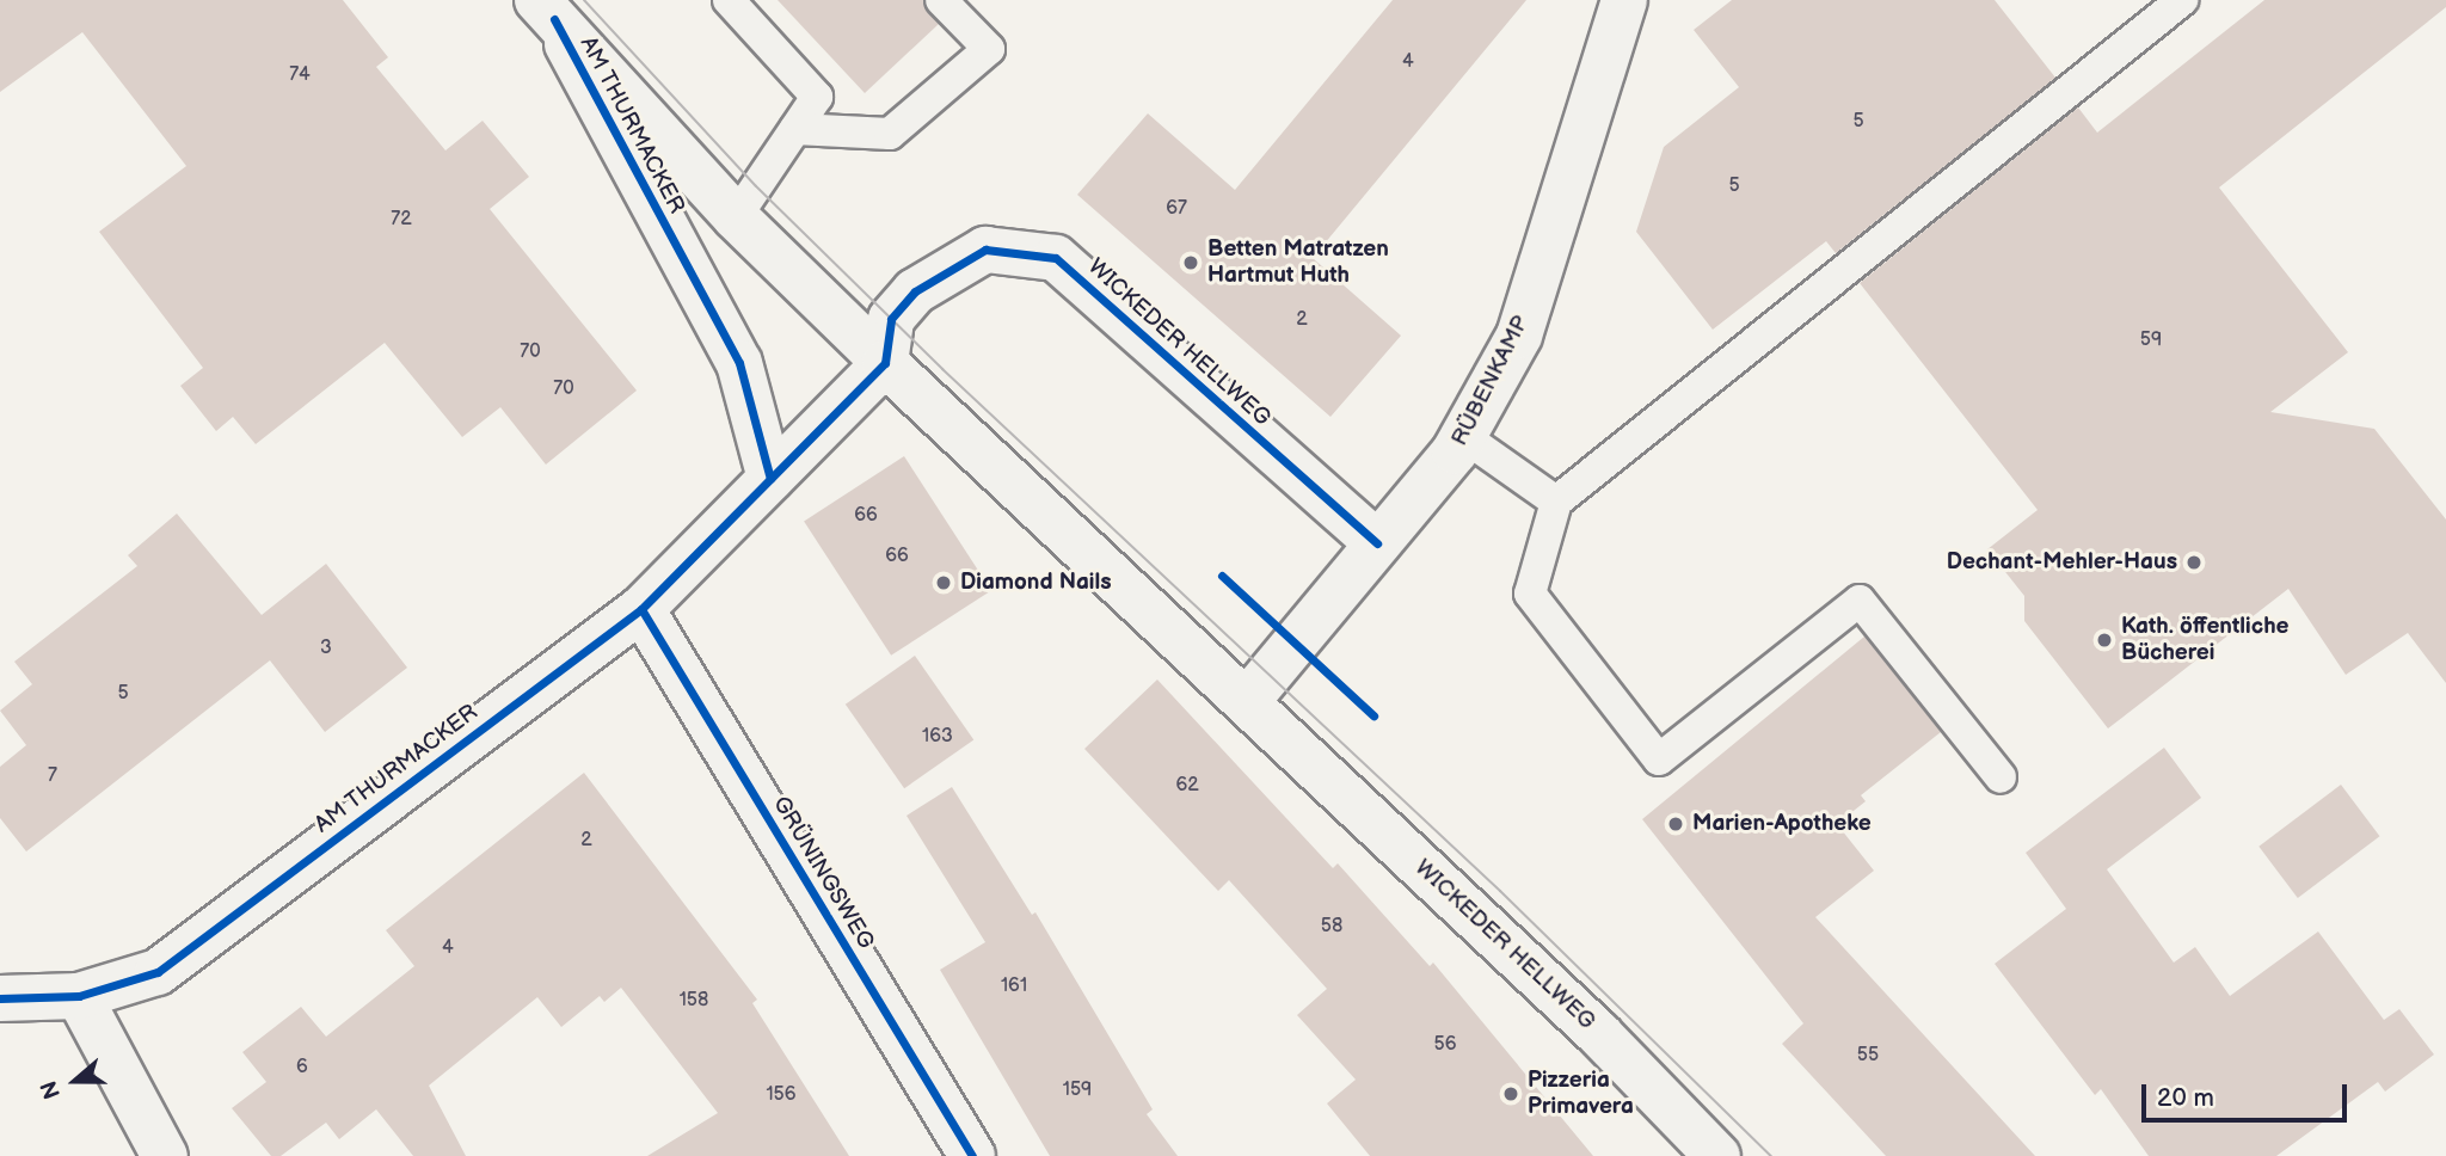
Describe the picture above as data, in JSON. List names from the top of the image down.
{
  "streets": {
    "street": [
      "AM THURMACKER",
      "WICKEDER HELLWEG",
      "RÜBENKAMP",
      "GRÜNINGSWEG"
    ]
  },
  "crossings": [
    ["AM THURMACKER", "WICKEDER HELLWEG"],
    ["AM THURMACKER", "GRÜNINGSWEG"],
    ["WICKEDER HELLWEG", "RÜBENKAMP"]
  ],
  "places": [
    "Betten Matratzen Hartmut Huth",
    "Dechant-Mehler-Haus",
    "Diamond Nails",
    "Kath. öffentliche Bücherei",
    "Marien-Apotheke",
    "Pizzeria Primavera"
  ],
  "house_numbers": [
    "4",
    "74",
    "5",
    "5",
    "67",
    "72",
    "2",
    "59",
    "70",
    "70",
    "66",
    "66",
    "3",
    "5",
    "163",
    "7",
    "62",
    "2",
    "58",
    "4",
    "161",
    "158",
    "56",
    "55",
    "6",
    "159",
    "156"
  ],
  "scale_bar": "20 m",
  "north": "left"
}
